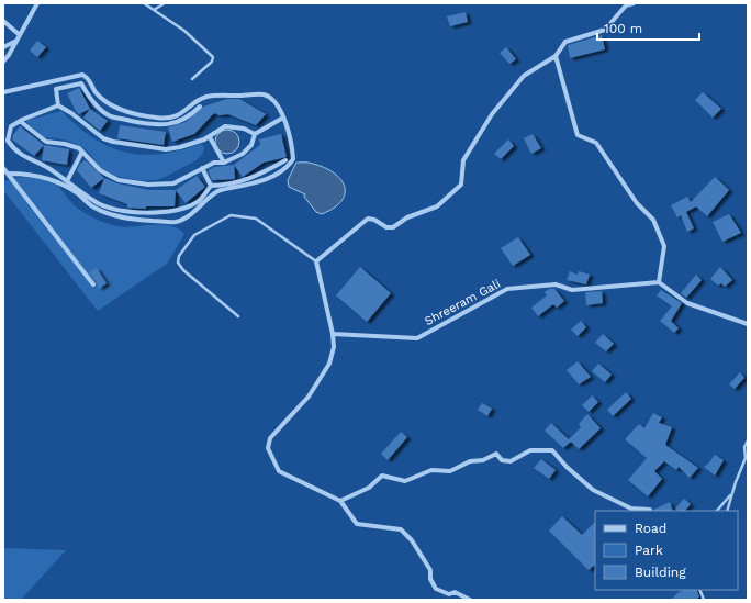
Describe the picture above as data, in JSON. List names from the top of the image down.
{
  "streets": {
    "street": ["Shreeram Gali"]
  },
  "legend": ["Road", "Park", "Building"],
  "scale_bar": "100 m"
}
